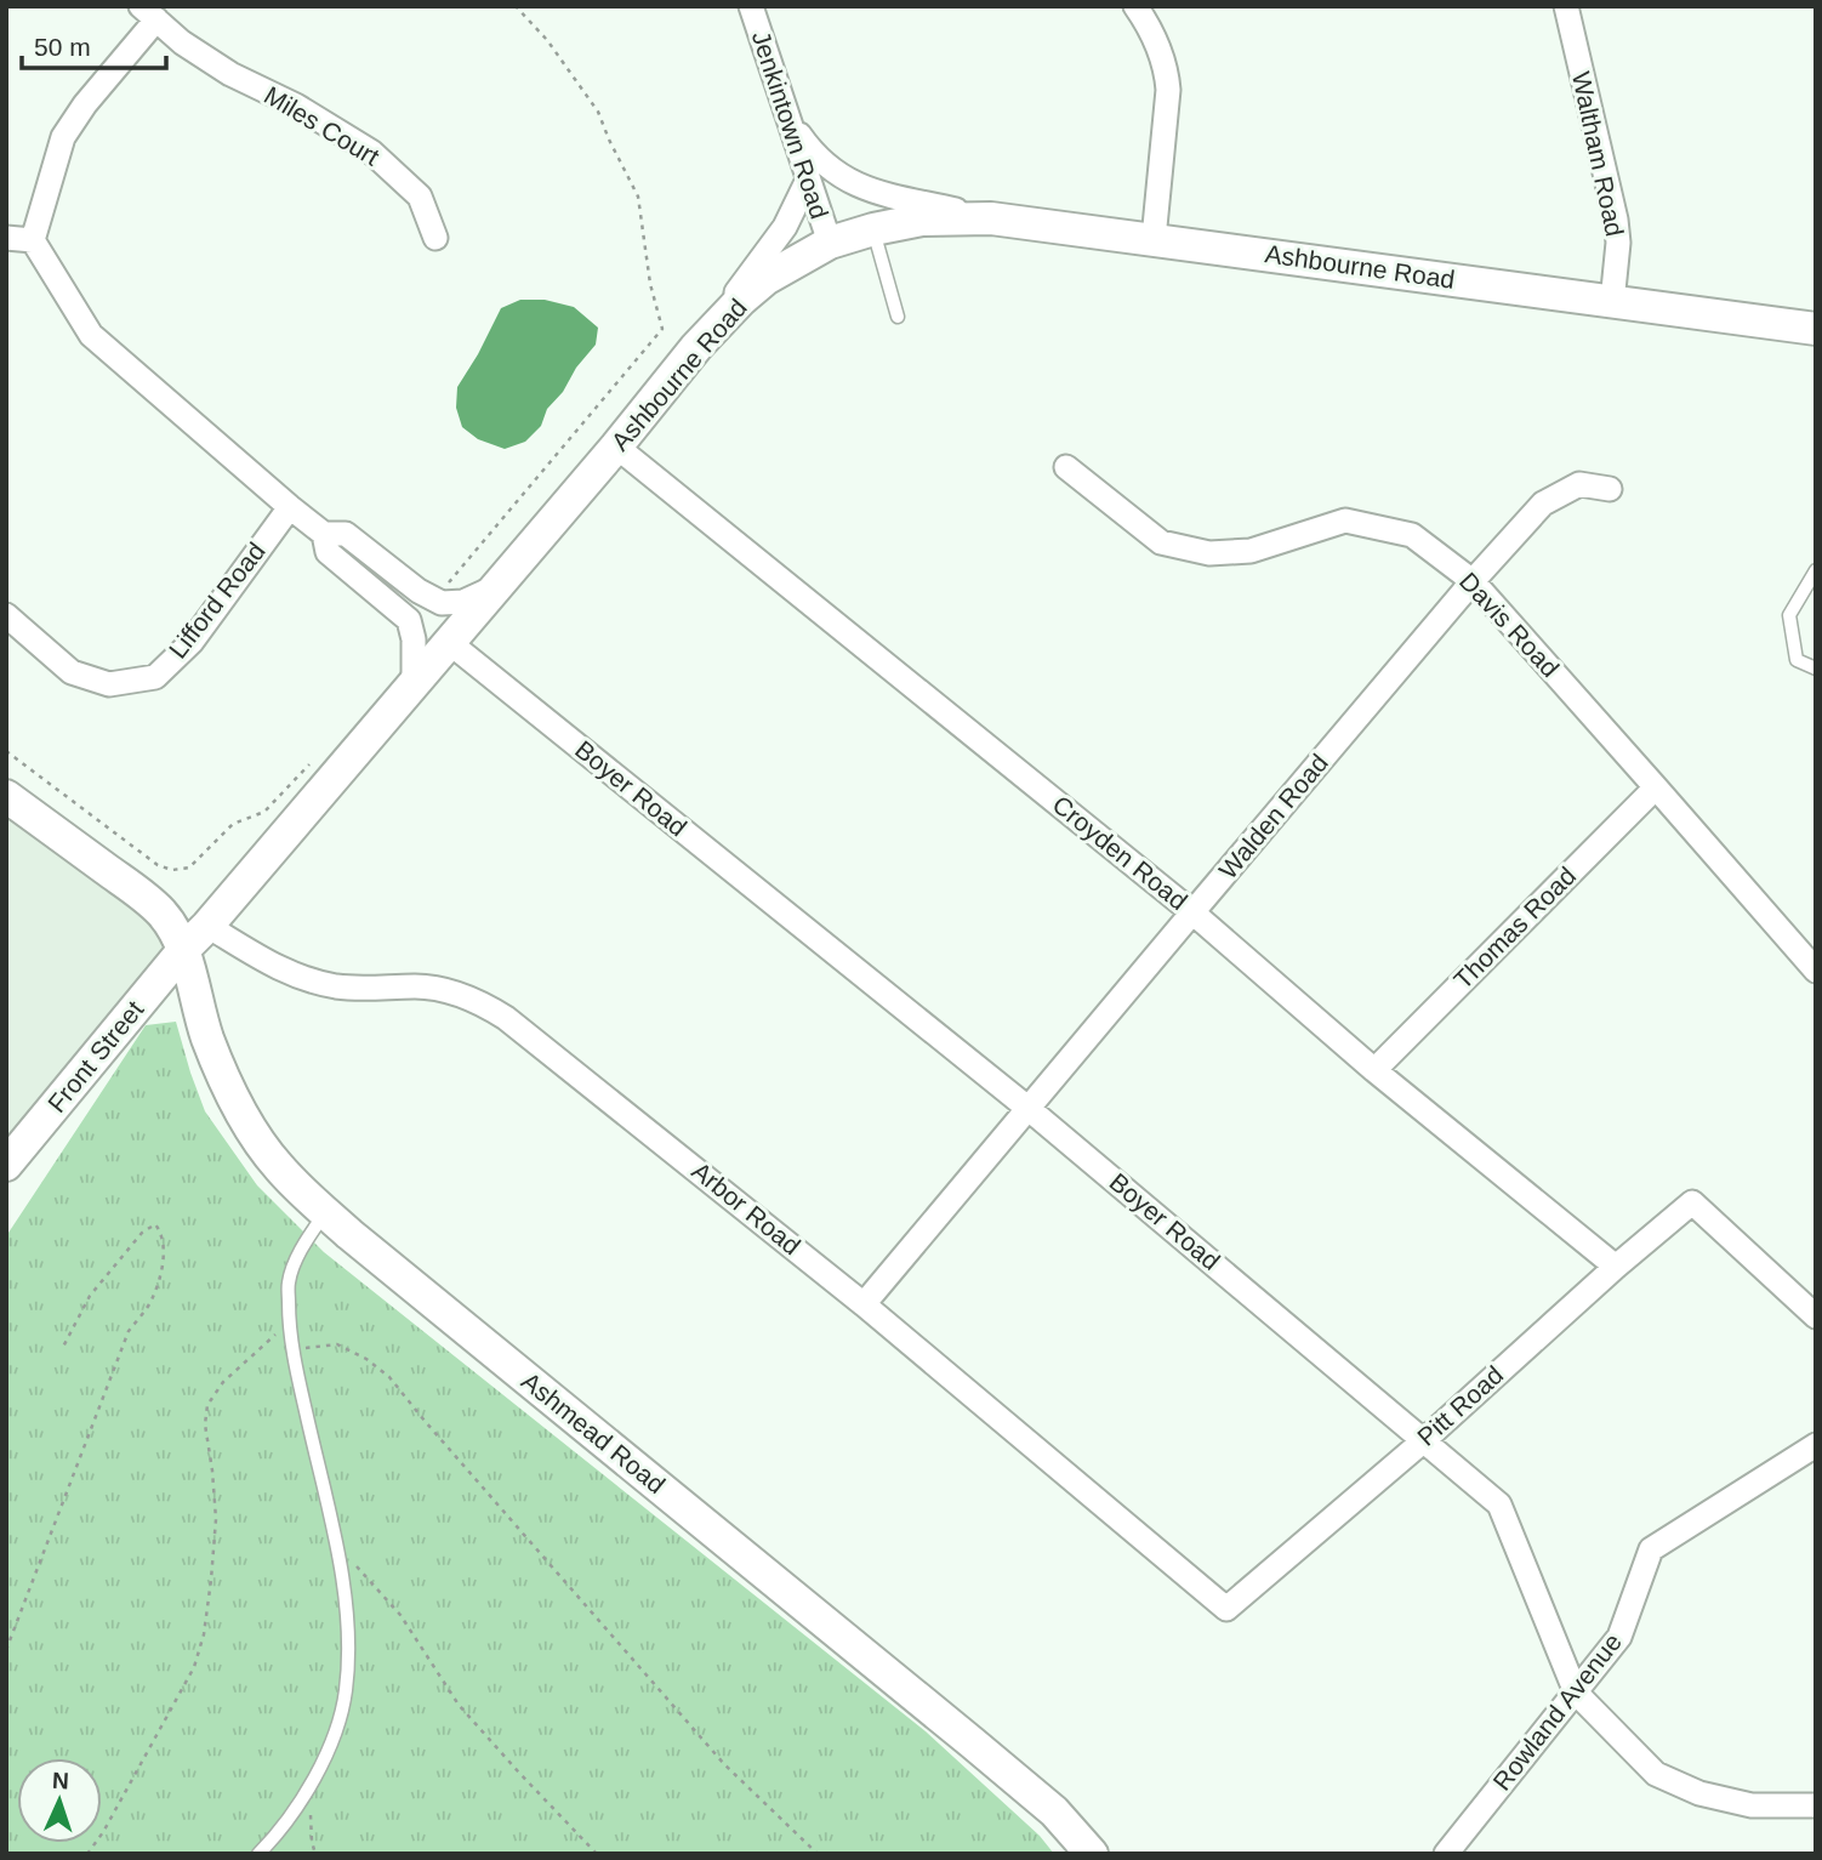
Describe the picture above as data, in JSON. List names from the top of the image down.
{
  "streets": {
    "street": [
      "Jenkintown Road",
      "Miles Court",
      "Waltham Road",
      "Ashbourne Road",
      "Lifford Road",
      "Davis Road",
      "Boyer Road",
      "Walden Road",
      "Croyden Road",
      "Thomas Road",
      "Front Street",
      "Arbor Road",
      "Pitt Road",
      "Ashmead Road",
      "Rowland Avenue"
    ]
  },
  "crossings": [
    ["Jenkintown Road", "Ashbourne Road"],
    ["Waltham Road", "Ashbourne Road"],
    ["Ashbourne Road", "Boyer Road"],
    ["Ashbourne Road", "Croyden Road"],
    ["Ashbourne Road", "Front Street"],
    ["Ashbourne Road", "Arbor Road"],
    ["Ashbourne Road", "Ashmead Road"],
    ["Davis Road", "Walden Road"],
    ["Davis Road", "Thomas Road"],
    ["Boyer Road", "Walden Road"],
    ["Boyer Road", "Pitt Road"],
    ["Boyer Road", "Rowland Avenue"],
    ["Walden Road", "Croyden Road"],
    ["Walden Road", "Arbor Road"],
    ["Croyden Road", "Thomas Road"],
    ["Croyden Road", "Pitt Road"],
    ["Front Street", "Ashmead Road"],
    ["Arbor Road", "Pitt Road"]
  ],
  "scale_bar": "50 m",
  "north": "top"
}
